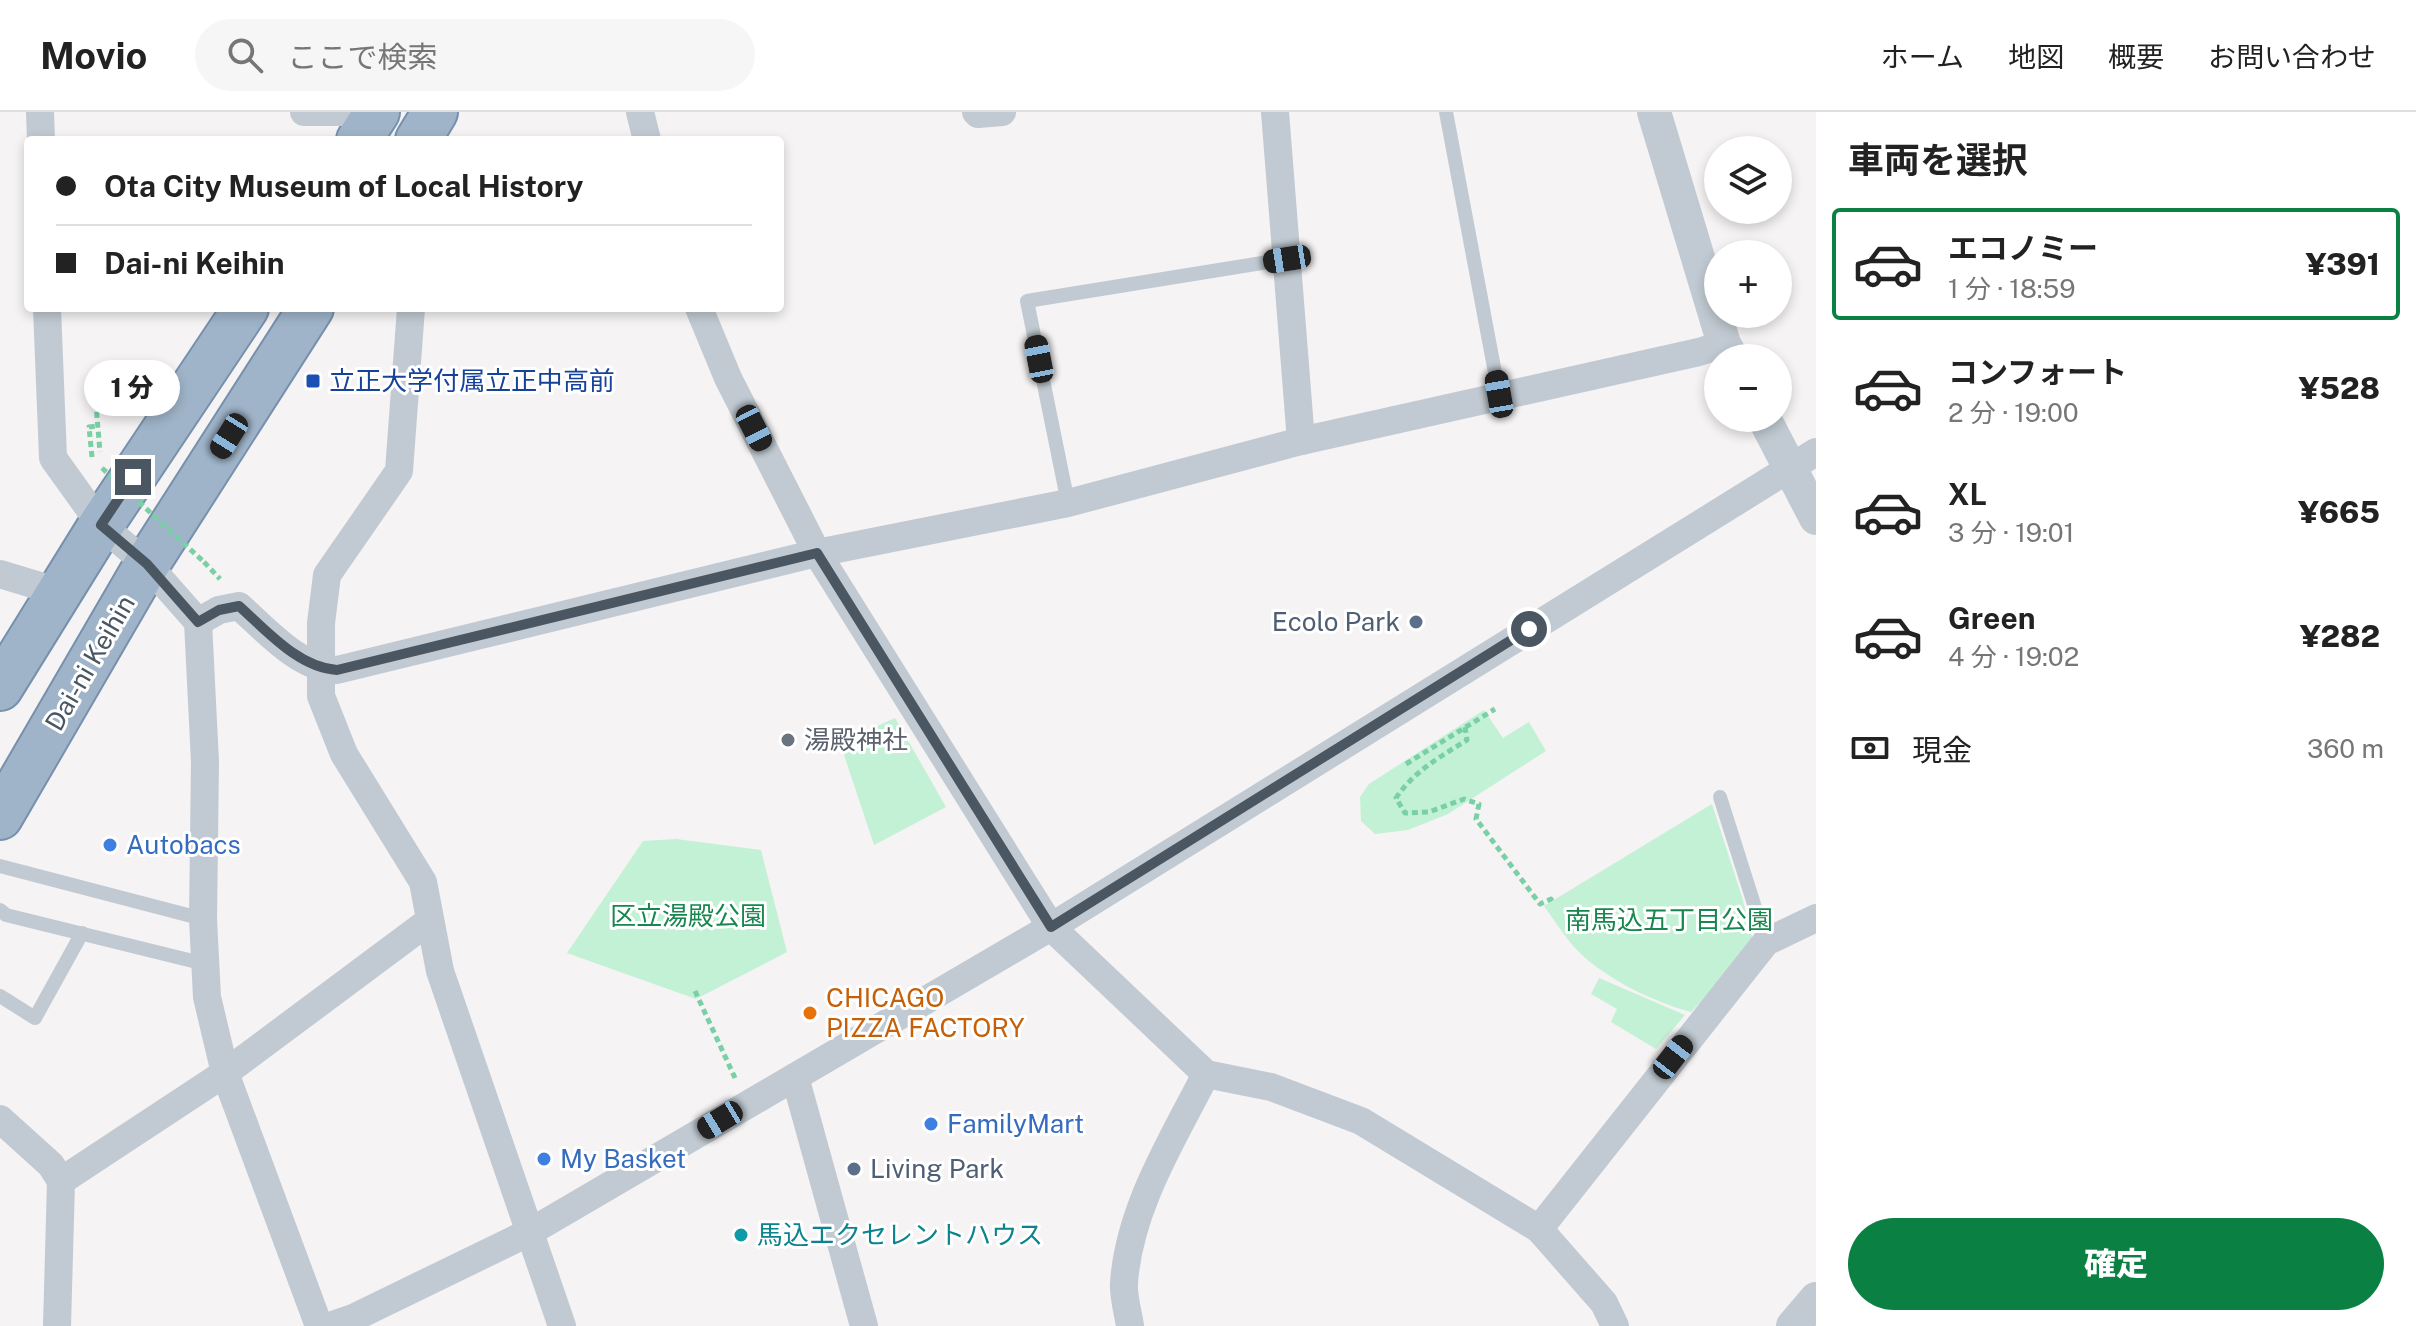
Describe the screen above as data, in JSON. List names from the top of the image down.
{
  "streets": {
    "highway": ["Dai-ni Keihin"]
  },
  "parks": ["区立湯殿公園", "南馬込五丁目公園"],
  "places": {
    "transit": ["立正大学付属立正中高前"],
    "other": [
      "Ecolo Park",
      "湯殿神社",
      "Autobacs",
      "CHICAGO PIZZA FACTORY",
      "FamilyMart",
      "My Basket",
      "Living Park",
      "馬込エクセレントハウス"
    ]
  },
  "page": {
    "header": "Movio",
    "search": "ここで検索",
    "nav": [
      "ホーム",
      "地図",
      "概要",
      "お問い合わせ"
    ],
    "heading": "車両を選択",
    "map_buttons": ["+", "−"],
    "banner": ["Ota City Museum of Local History", "Dai-ni Keihin"],
    "list": [
      {
        "name": "エコノミー",
        "note": "1 分 · 18:59",
        "value": "¥391"
      },
      {
        "name": "コンフォート",
        "note": "2 分 · 19:00",
        "value": "¥528"
      },
      {
        "name": "XL",
        "note": "3 分 · 19:01",
        "value": "¥665"
      },
      {
        "name": "Green",
        "note": "4 分 · 19:02",
        "value": "¥282"
      }
    ],
    "bubble": "1 分",
    "pay": ["現金", "360 m"],
    "buttons": "確定"
  }
}
